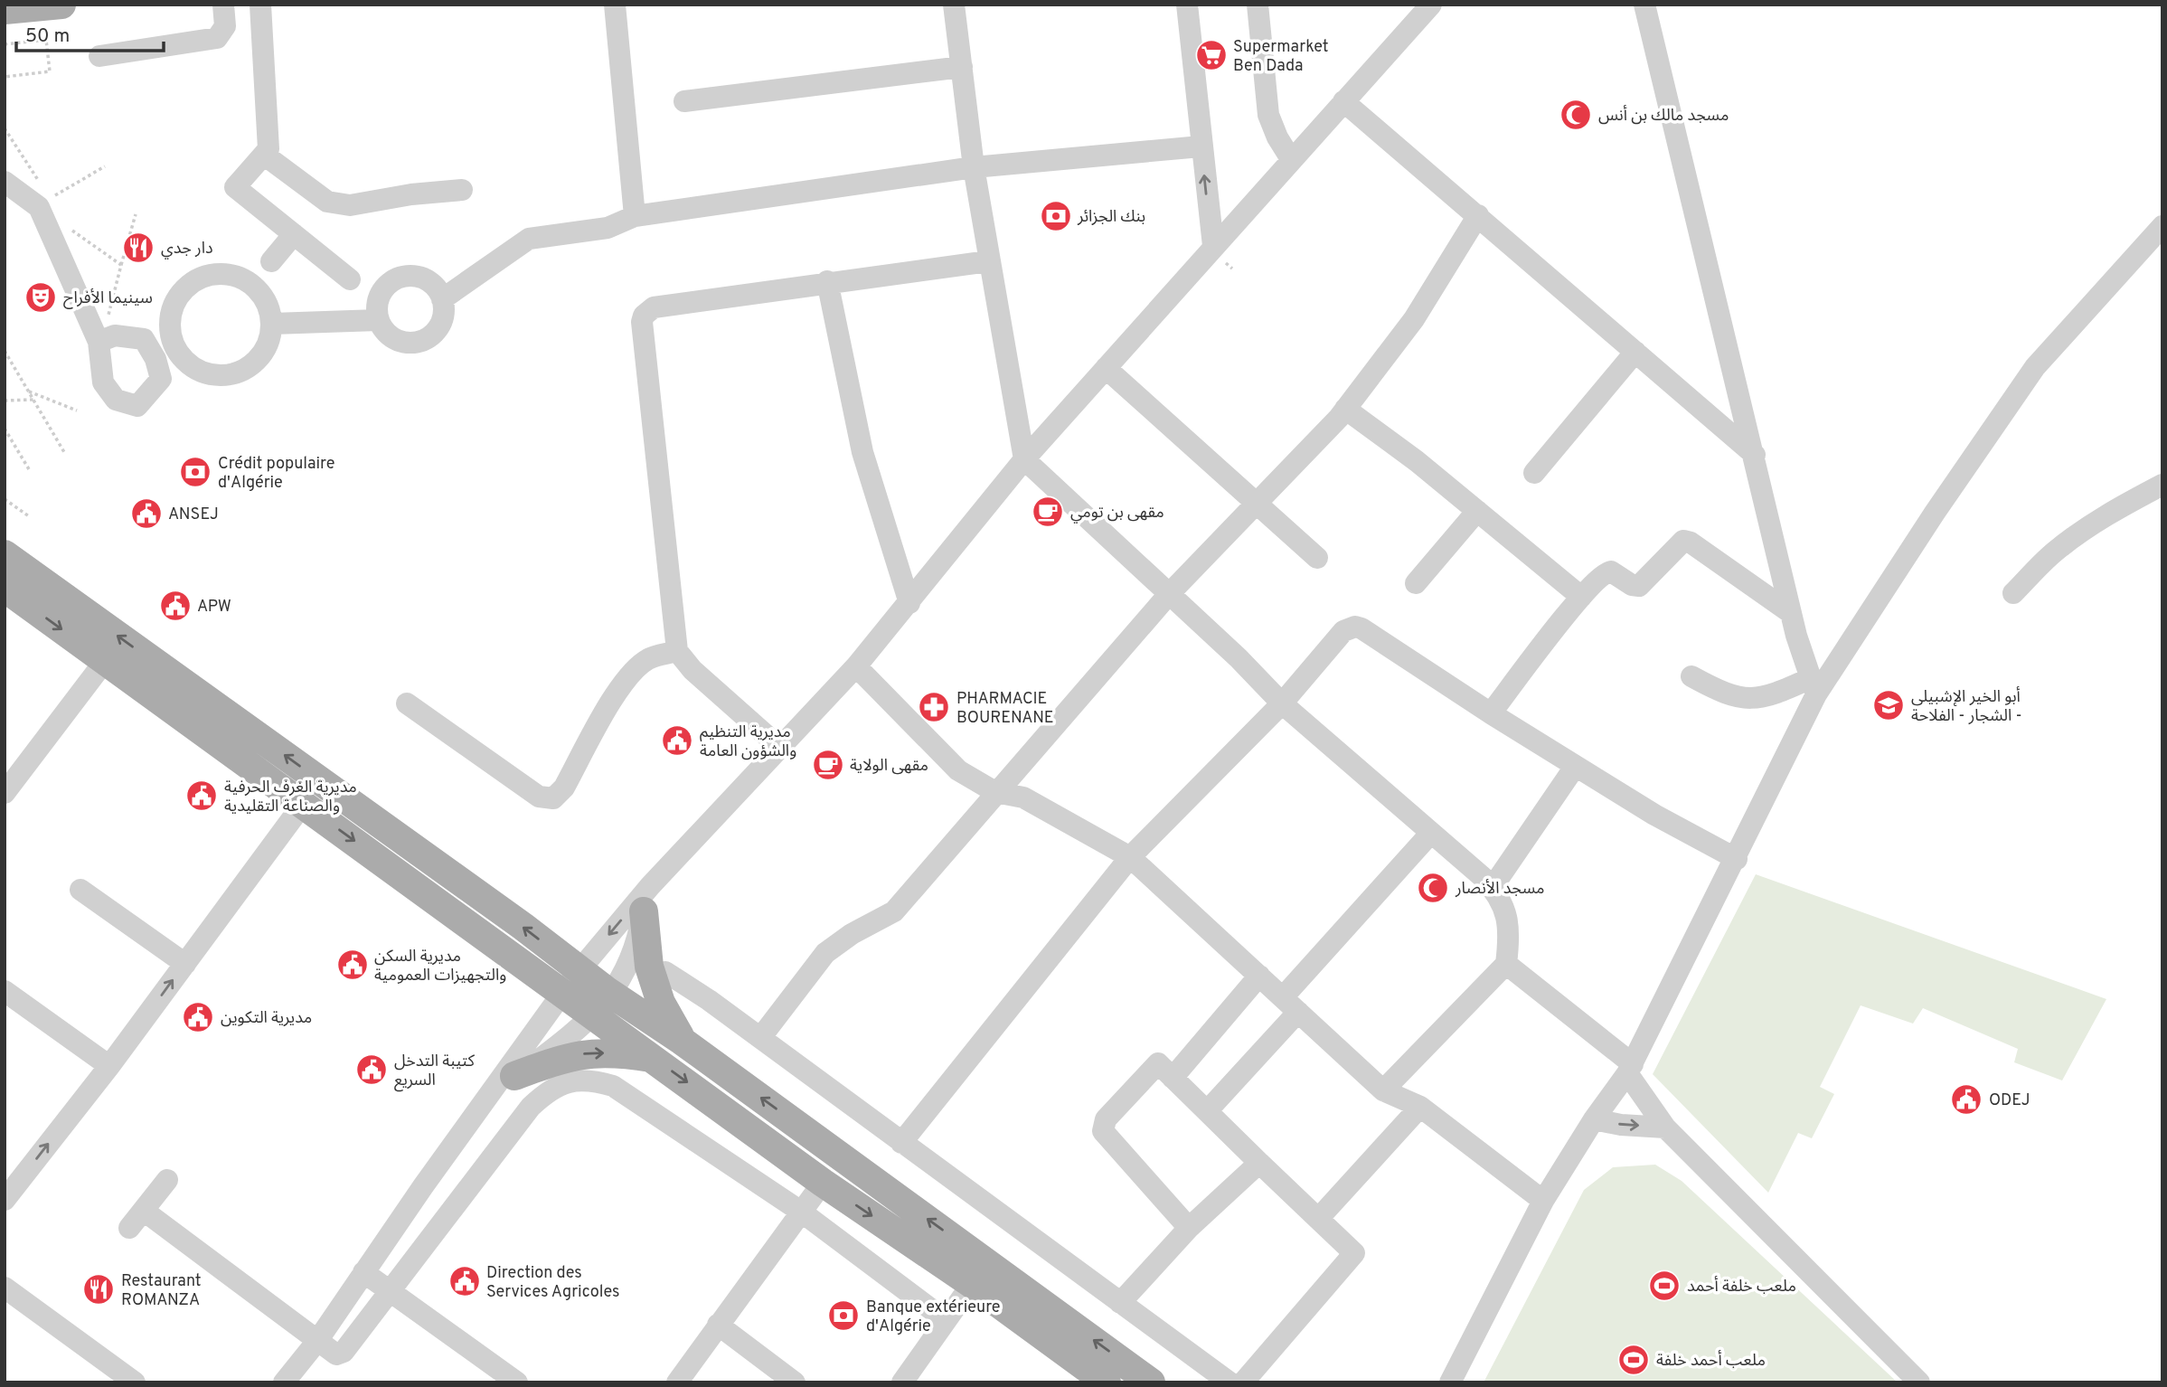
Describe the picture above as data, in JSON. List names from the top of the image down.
{
  "places": {
    "supermarket": ["Supermarket Ben Dada"],
    "mosque": ["مسجد مالك بن أنس", "مسجد الأنصار"],
    "bank": ["بنك الجزائر", "Crédit populaire d'Algérie", "Banque extérieure d'Algérie"],
    "restaurant": ["دار جدي", "Restaurant ROMANZA"],
    "theatre": ["سينيما الأفراح"],
    "cafe": ["مقهى بن تومي", "مقهى الولاية"],
    "public building": [
      "ANSEJ",
      "APW",
      "مديرية التنظيم والشؤون العامة",
      "مديرية الغرف الحرفية والصناعة التقليدية",
      "مديرية السكن والتجهيزات العمومية",
      "مديرية التكوين",
      "كتيبة التدخل السريع",
      "ODEJ",
      "Direction des Services Agricoles"
    ],
    "school or university": ["أبو الخير الإشبيلي الشجار - الفلاحة -"],
    "pharmacy": ["PHARMACIE BOURENANE"],
    "sports": ["ملعب خلفة أحمد", "ملعب أحمد خلفة"]
  },
  "scale_bar": "50 m"
}
